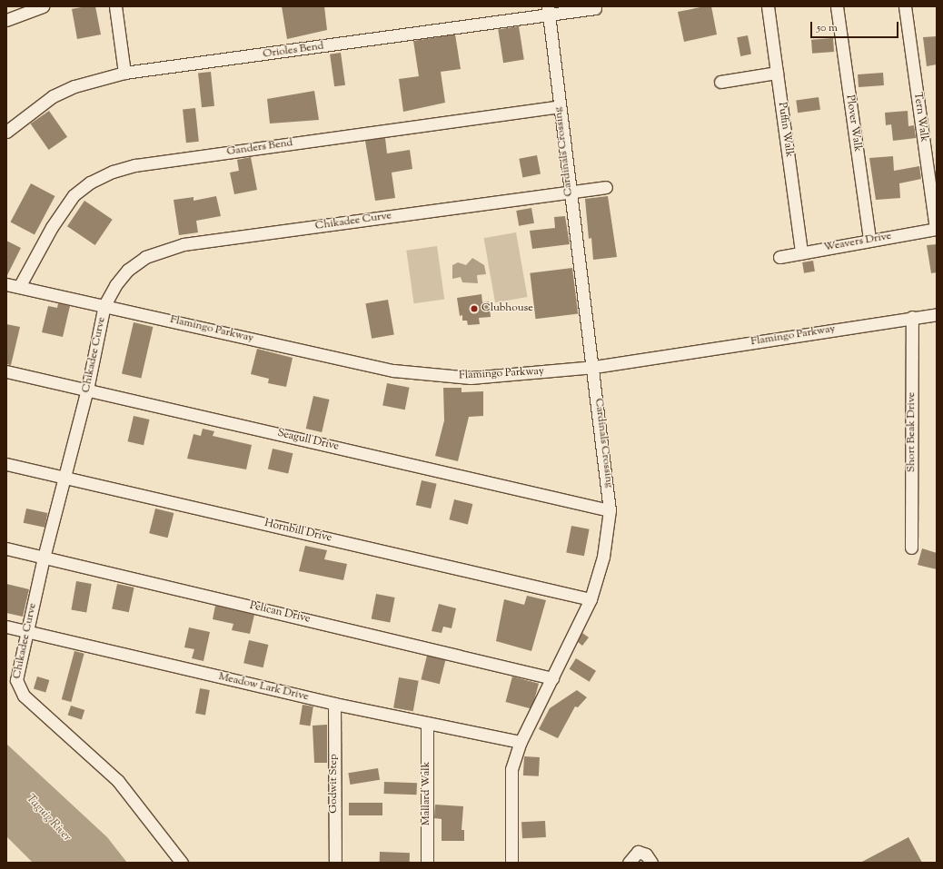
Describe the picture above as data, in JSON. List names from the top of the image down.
{
  "streets": {
    "street": [
      "Orioles Bend",
      "Tern Walk",
      "Plover Walk",
      "Puffin Walk",
      "Ganders Bend",
      "Cardinals Crossing",
      "Chikadee Curve",
      "Weavers Drive",
      "Flamingo Parkway",
      "Short Beak Drive",
      "Seagull Drive",
      "Hornbill Drive",
      "Pelican Drive",
      "Meadow Lark Drive",
      "Godwit Step",
      "Mallard Walk"
    ]
  },
  "crossings": [
    ["Orioles Bend", "Cardinals Crossing"],
    ["Tern Walk", "Weavers Drive"],
    ["Plover Walk", "Weavers Drive"],
    ["Puffin Walk", "Weavers Drive"],
    ["Ganders Bend", "Cardinals Crossing"],
    ["Ganders Bend", "Flamingo Parkway"],
    ["Cardinals Crossing", "Chikadee Curve"],
    ["Cardinals Crossing", "Flamingo Parkway"],
    ["Cardinals Crossing", "Seagull Drive"],
    ["Cardinals Crossing", "Hornbill Drive"],
    ["Cardinals Crossing", "Pelican Drive"],
    ["Cardinals Crossing", "Meadow Lark Drive"],
    ["Chikadee Curve", "Flamingo Parkway"],
    ["Chikadee Curve", "Seagull Drive"],
    ["Chikadee Curve", "Hornbill Drive"],
    ["Chikadee Curve", "Pelican Drive"],
    ["Chikadee Curve", "Meadow Lark Drive"],
    ["Flamingo Parkway", "Short Beak Drive"],
    ["Meadow Lark Drive", "Godwit Step"],
    ["Meadow Lark Drive", "Mallard Walk"]
  ],
  "water": ["Taguig River"],
  "places": ["Clubhouse"],
  "scale_bar": "50 m"
}
